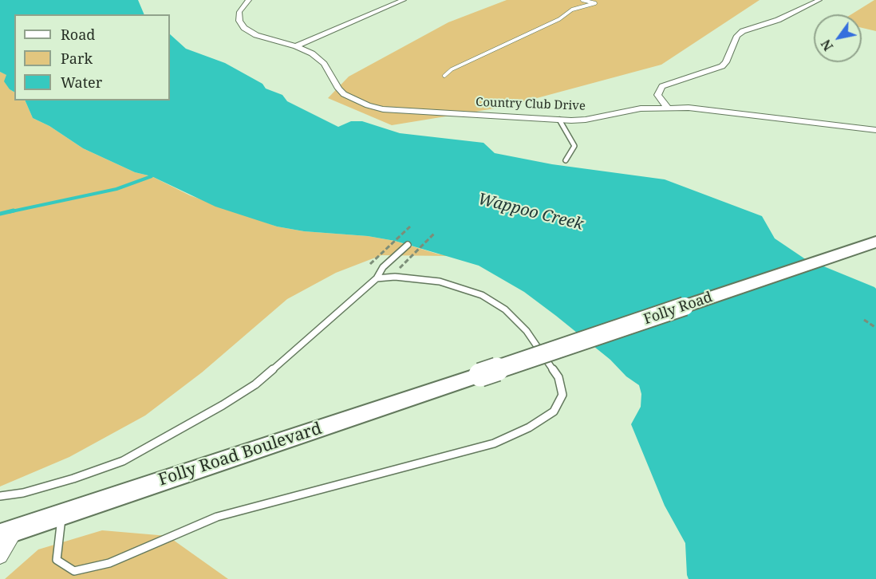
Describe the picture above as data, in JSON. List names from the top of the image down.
{
  "streets": {
    "main road": ["Folly Road", "Folly Road Boulevard"],
    "street": ["Country Club Drive"]
  },
  "crossings": [
    ["Folly Road", "Folly Road Boulevard"]
  ],
  "water": ["Wappoo Creek"],
  "legend": ["Road", "Park", "Water"],
  "north": "bottom left"
}
